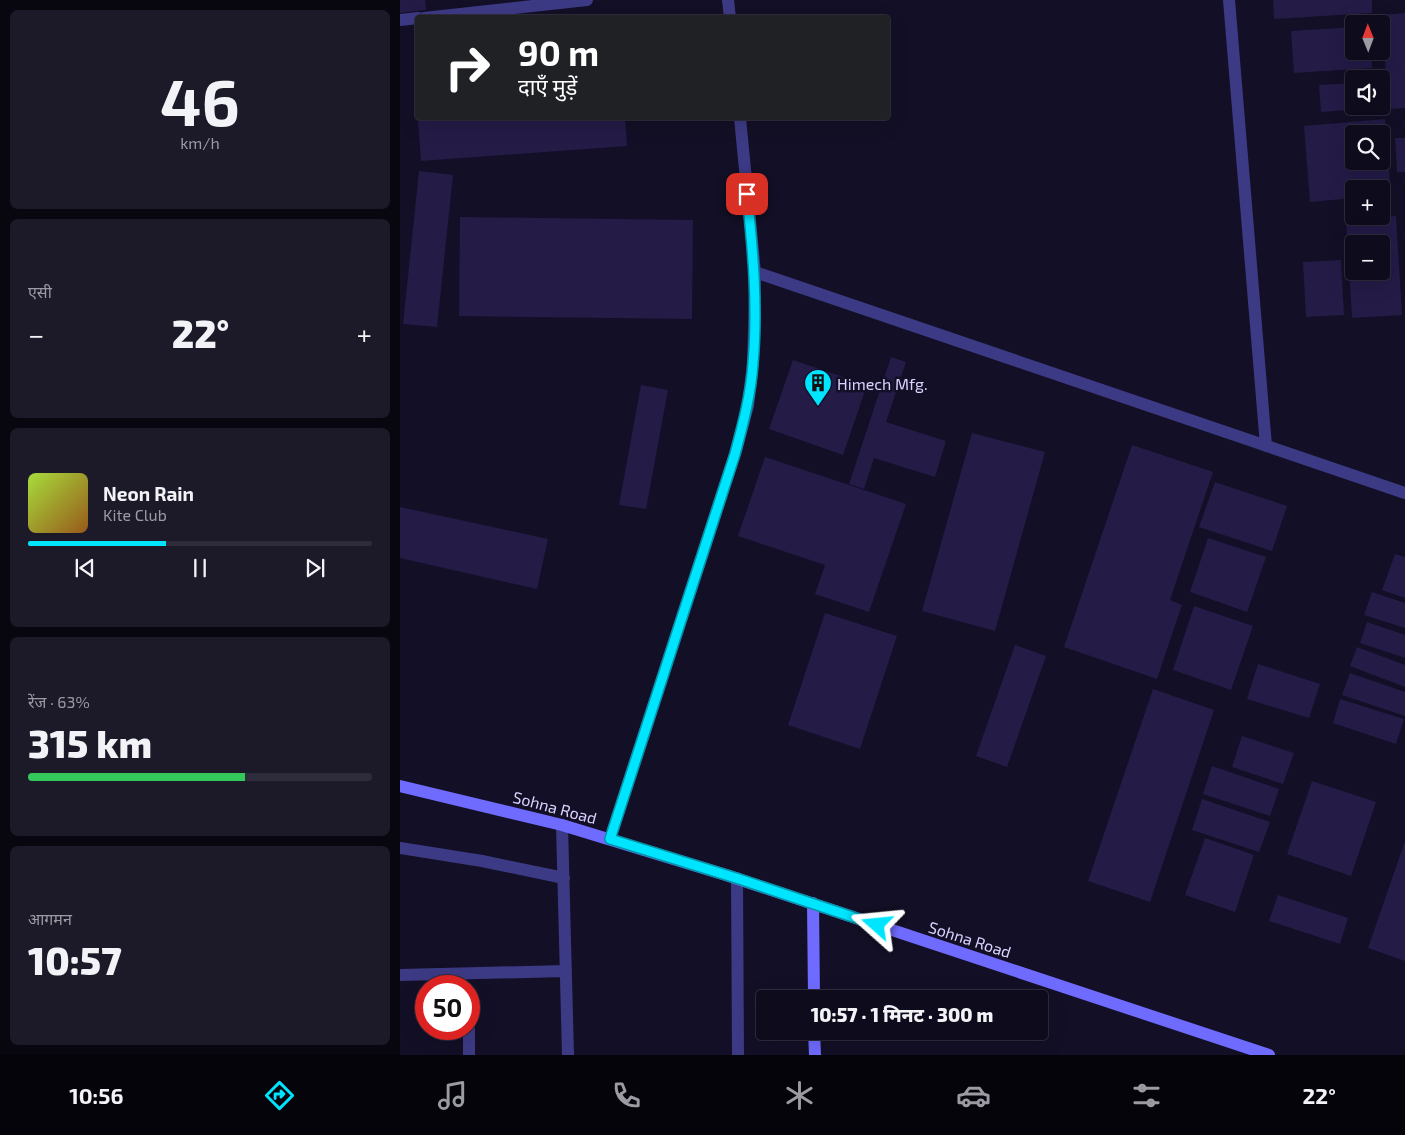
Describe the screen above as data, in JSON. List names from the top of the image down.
{
  "streets": {
    "main road": ["Sohna Road"]
  },
  "places": {
    "building": ["Himech Mfg."]
  },
  "north": "top",
  "page": {
    "tile": [
      ["46", "km/h"],
      "एसी",
      ["रेंज · 63%", "315 km"],
      ["आगमन", "10:57"]
    ],
    "map_buttons": ["+", "−"],
    "turn": ["90 m", "दाएँ मुड़ें"],
    "heat": ["−", "22°", "+"],
    "song": ["Neon Rain", "Kite Club"],
    "limit": "50",
    "trip": "10:57 · 1 मिनट · 300 m",
    "tabs": ["10:56", "22°"]
  }
}
